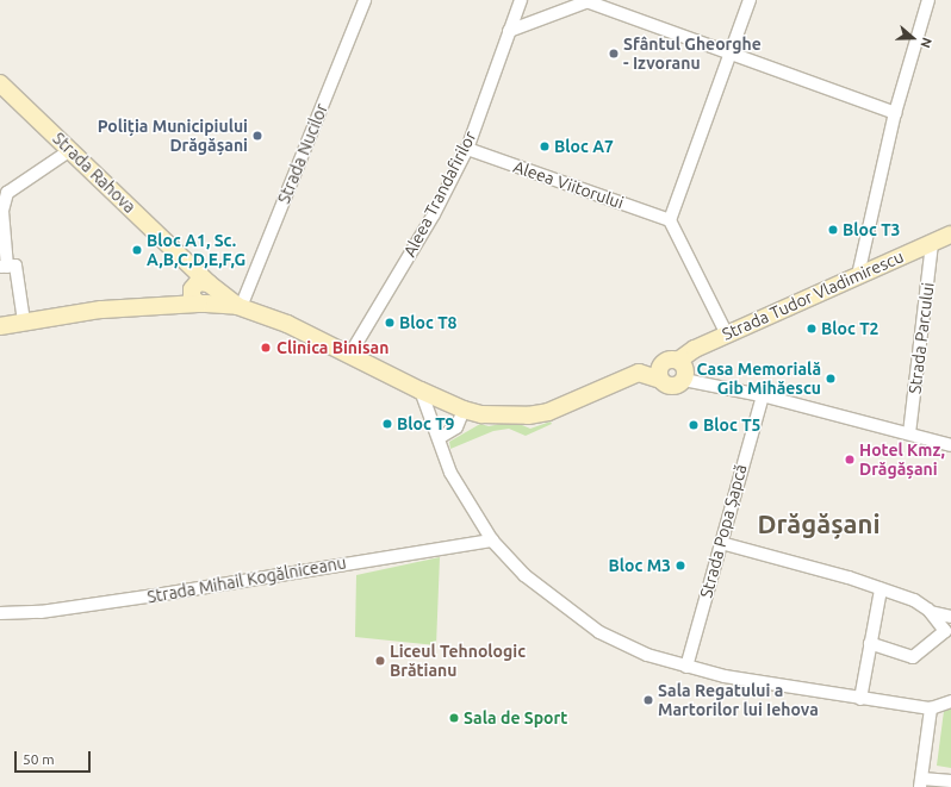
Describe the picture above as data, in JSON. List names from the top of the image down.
{
  "streets": {
    "main road": ["Strada Rahova", "Strada Tudor Vladimirescu"],
    "street": [
      "Strada Nucilor",
      "Aleea Viitorului",
      "Aleea Trandafirilor",
      "Strada Parcului",
      "Strada Popa Șapcă",
      "Strada Mihail Kogălniceanu"
    ]
  },
  "crossings": [
    ["Aleea Viitorului", "Aleea Trandafirilor"],
    ["Strada Tudor Vladimirescu", "Strada Parcului"]
  ],
  "districts": ["Drăgășani"],
  "places": [
    "Sfântul Gheorghe - Izvoranu",
    "Poliția Municipiului Drăgășani",
    "Bloc A7",
    "Bloc T3",
    "Bloc A1, Sc. A,B,C,D,E,F,G",
    "Bloc T8",
    "Bloc T2",
    "Clinica Binisan",
    "Casa Memorială Gib Mihăescu",
    "Bloc T9",
    "Bloc T5",
    "Hotel Kmz, Drăgășani",
    "Bloc M3",
    "Liceul Tehnologic Brătianu",
    "Sala Regatului a Martorilor lui Iehova",
    "Sala de Sport"
  ],
  "scale_bar": "50 m",
  "north": "right"
}
